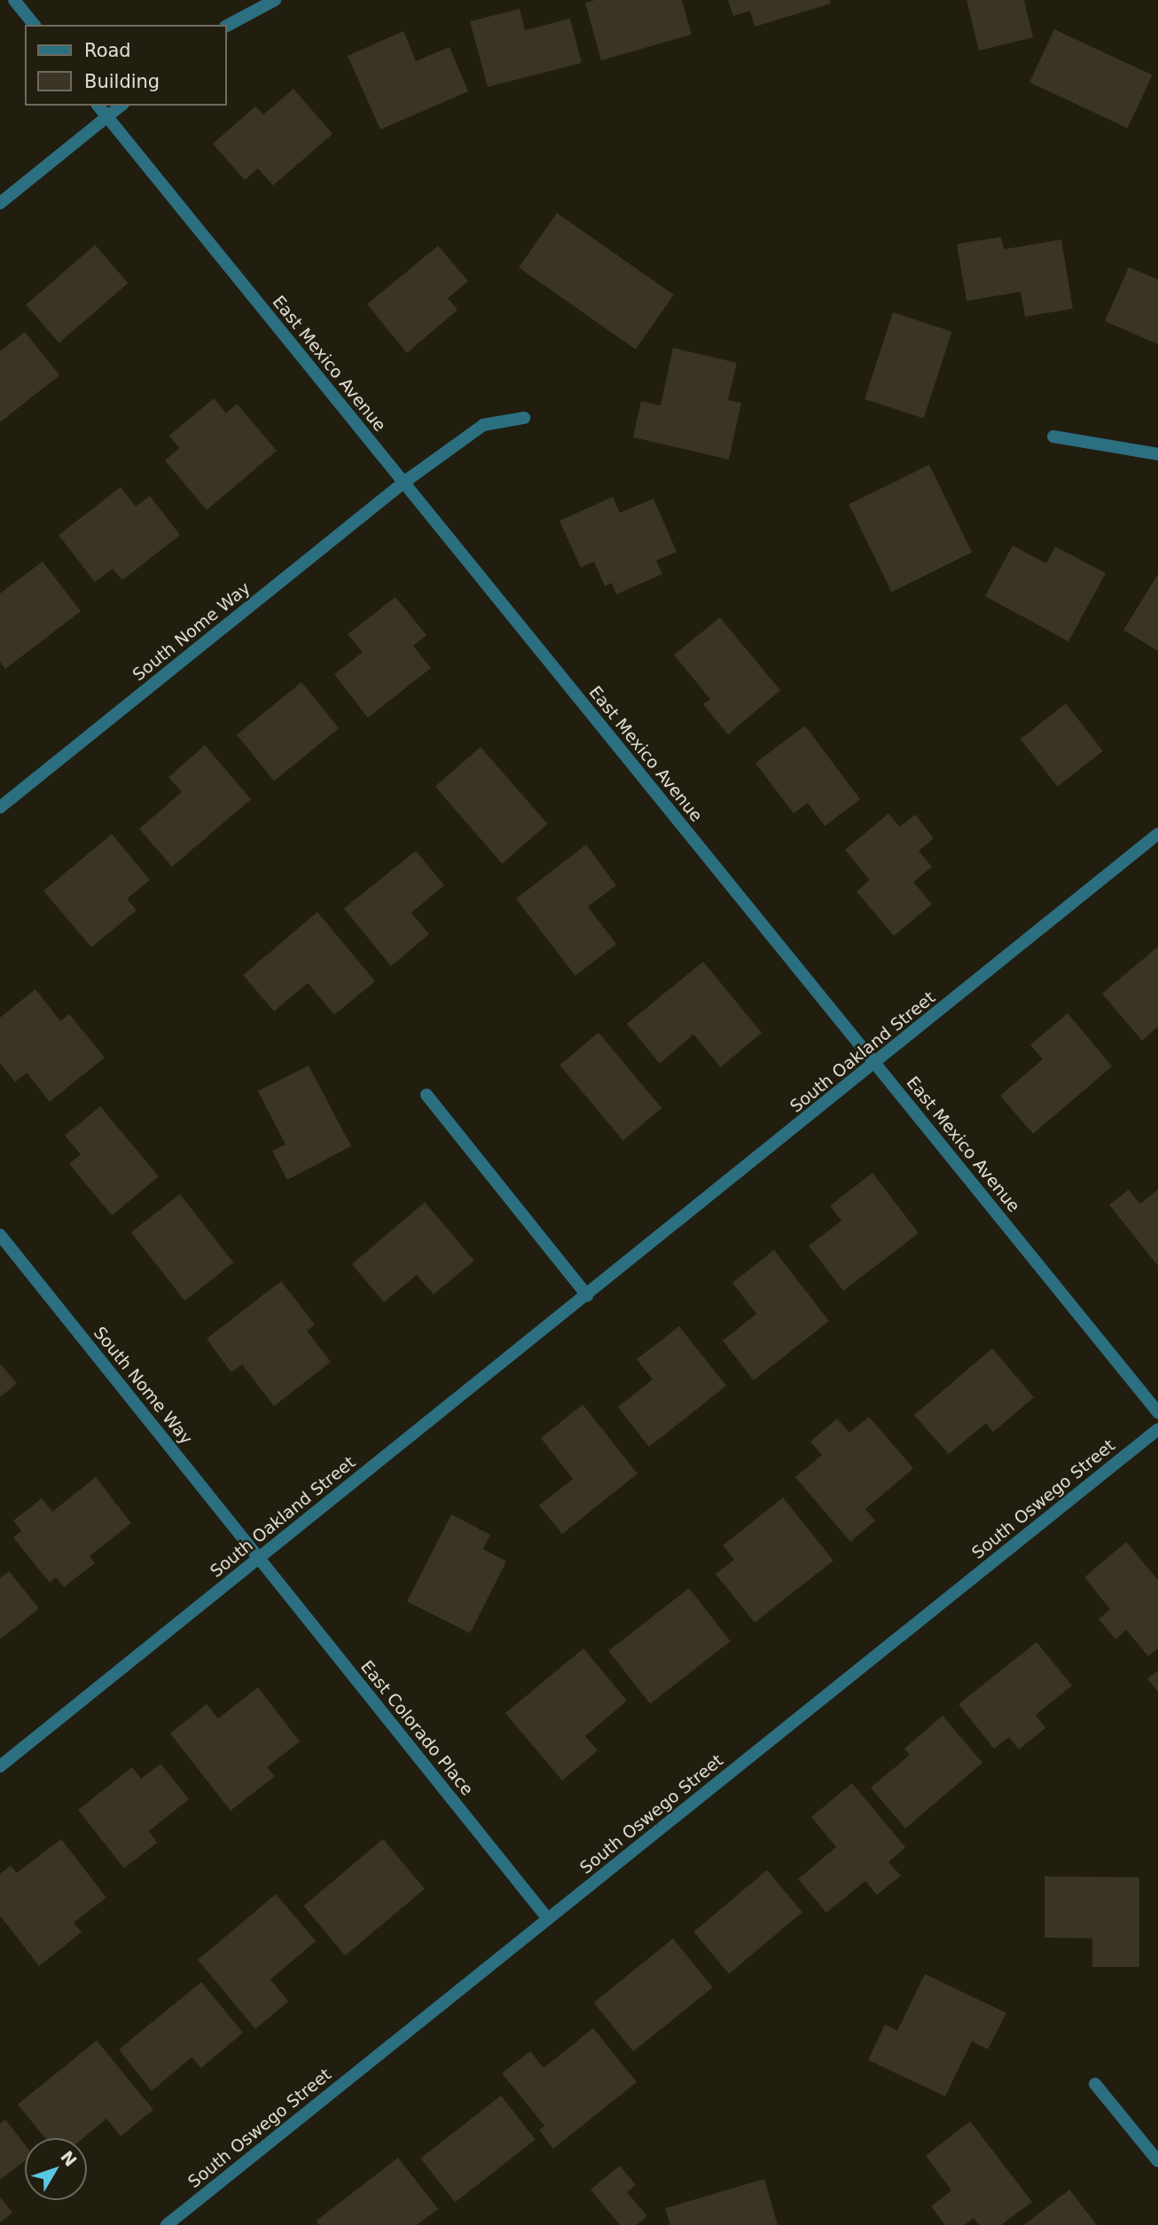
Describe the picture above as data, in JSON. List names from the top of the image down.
{
  "streets": {
    "street": [
      "East Mexico Avenue",
      "South Nome Way",
      "South Oakland Street",
      "South Oswego Street",
      "East Colorado Place"
    ]
  },
  "crossings": [
    ["East Mexico Avenue", "South Nome Way"],
    ["East Mexico Avenue", "South Oakland Street"],
    ["South Nome Way", "South Oakland Street"],
    ["South Nome Way", "East Colorado Place"],
    ["South Oakland Street", "East Colorado Place"],
    ["South Oswego Street", "East Colorado Place"]
  ],
  "legend": ["Road", "Building"],
  "north": "top right"
}
